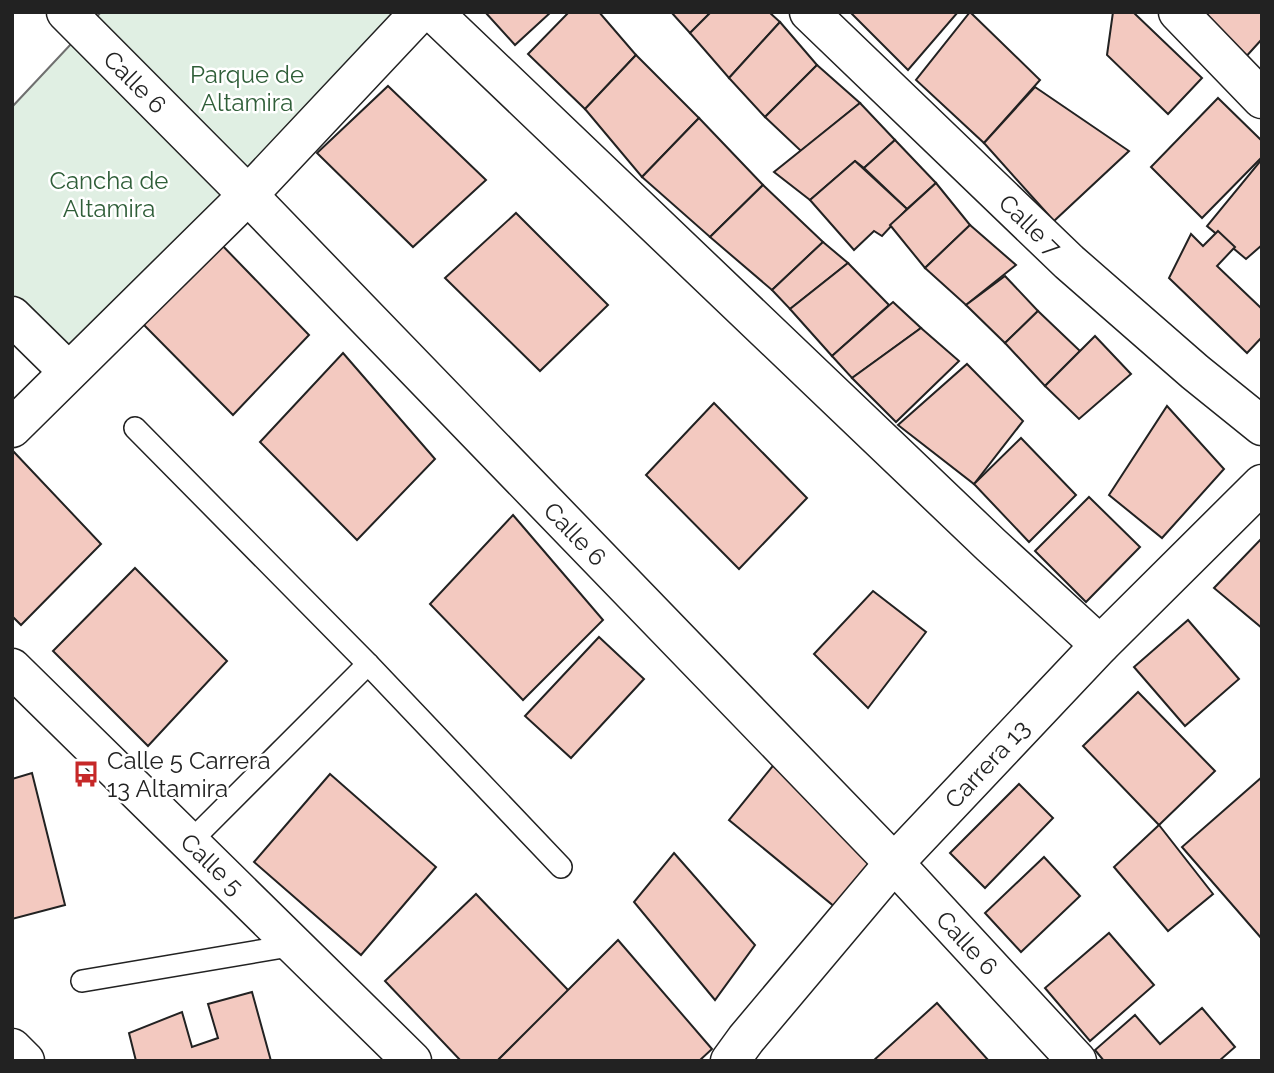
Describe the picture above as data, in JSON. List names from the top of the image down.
{
  "streets": {
    "street": [
      "Calle 6",
      "Calle 7",
      "Carrera 13",
      "Calle 5"
    ]
  },
  "crossings": [
    ["Calle 6", "Carrera 13"]
  ],
  "parks": ["Parque de Altamira", "Cancha de Altamira"],
  "places": {
    "bus stop": ["Calle 5 Carrera 13 Altamira"]
  }
}
